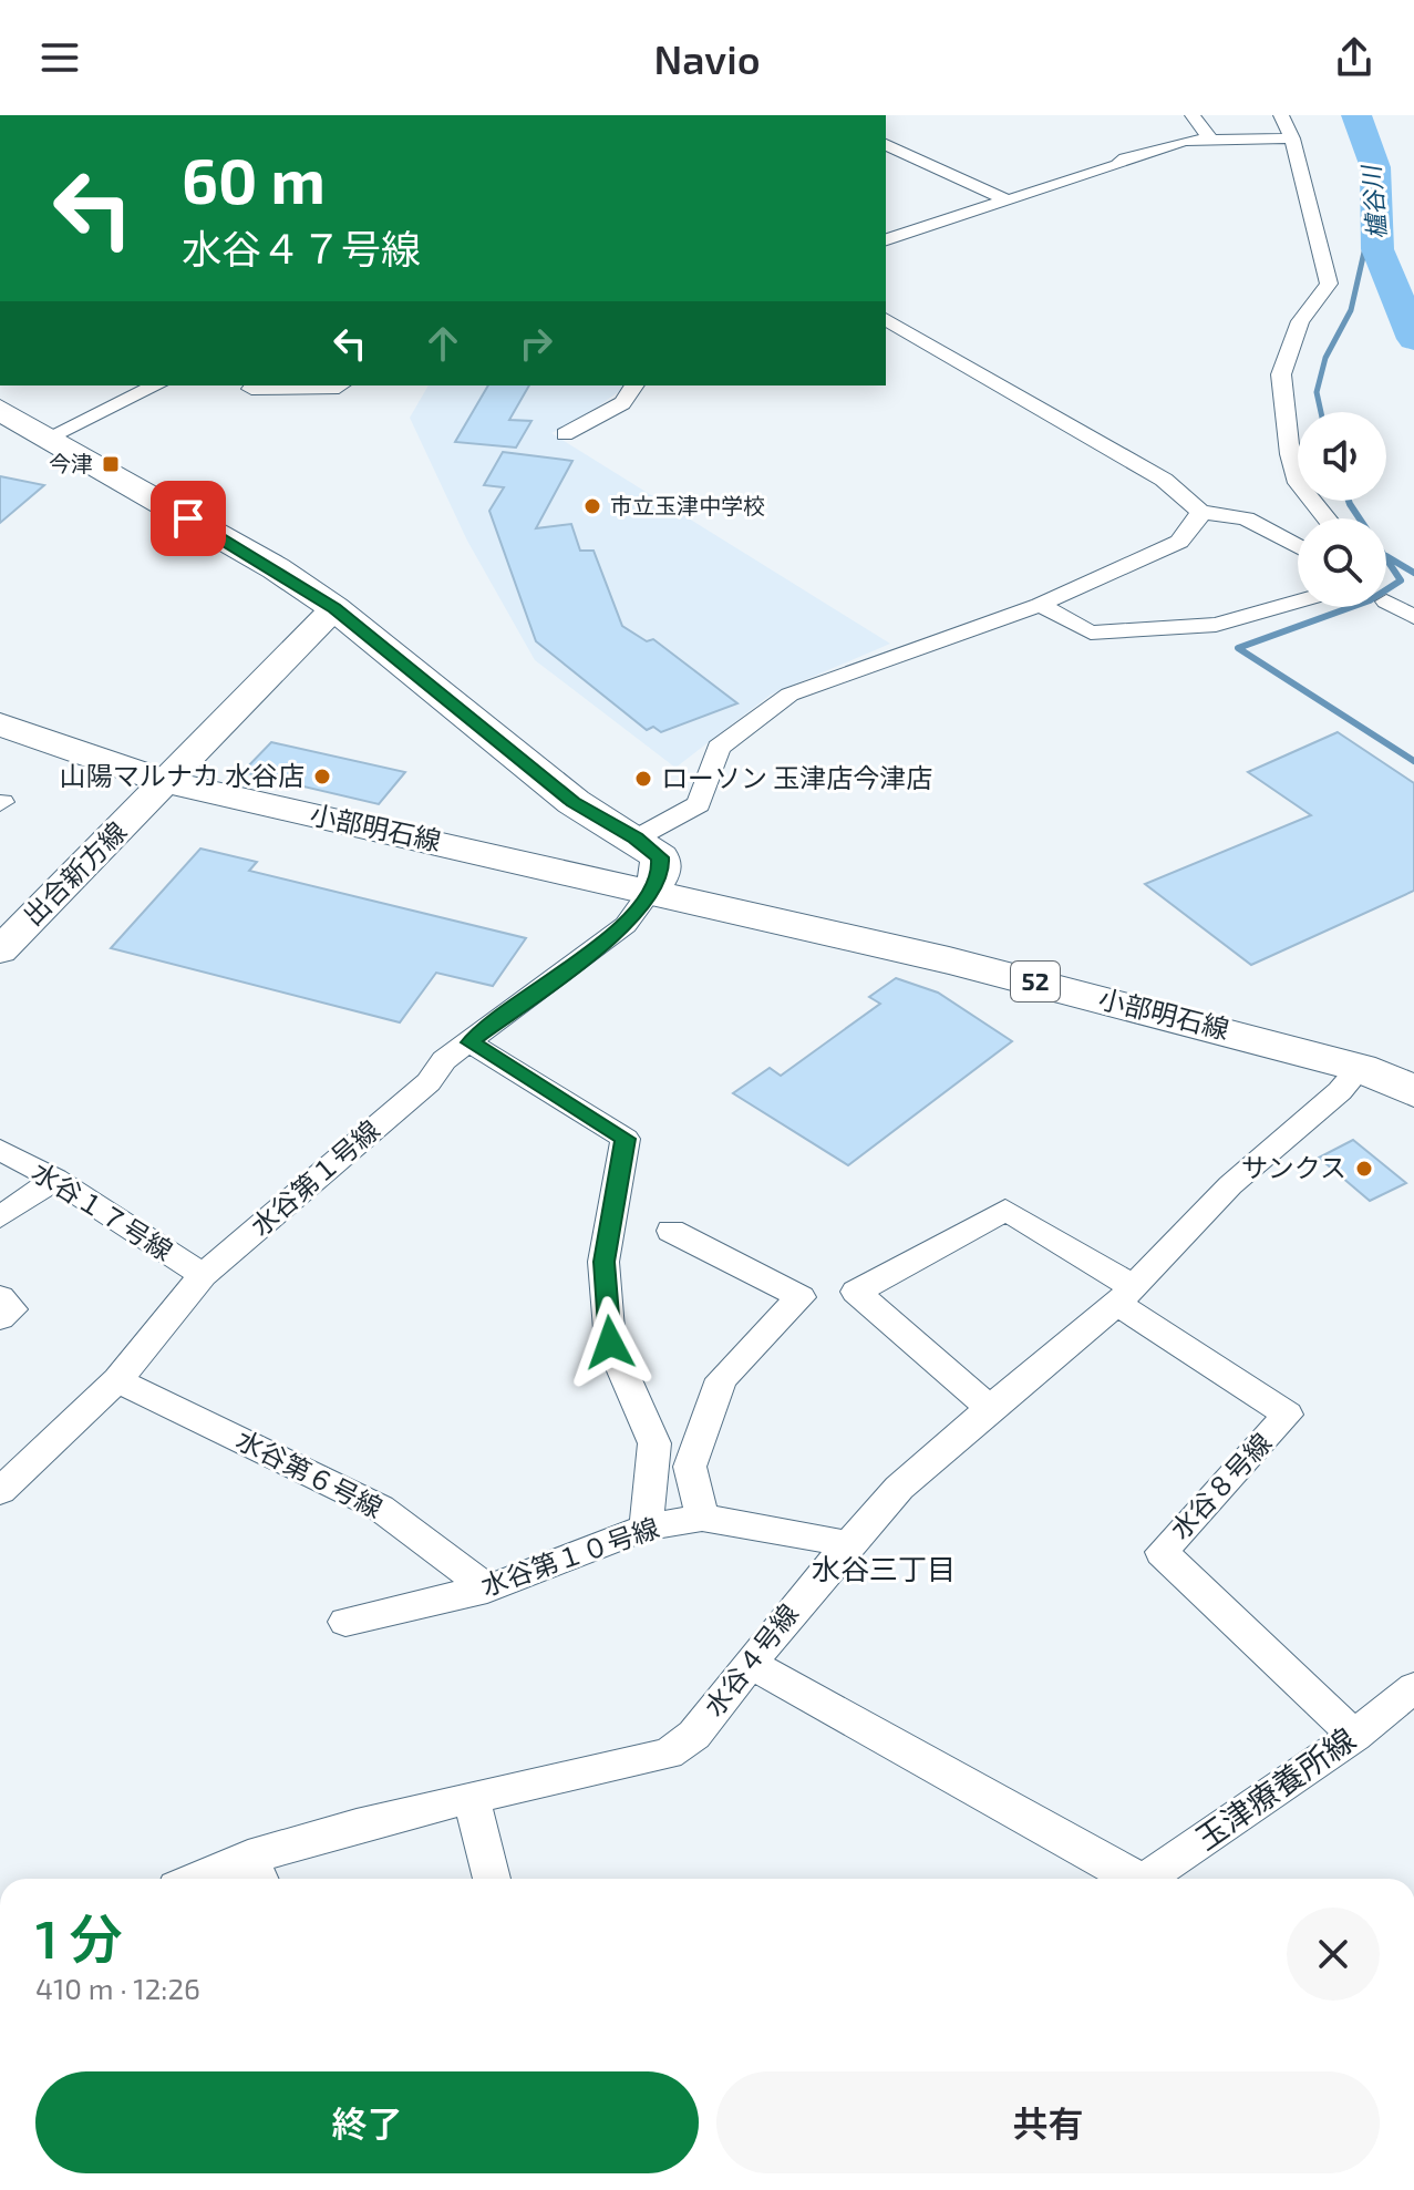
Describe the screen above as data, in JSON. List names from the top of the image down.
{
  "streets": {
    "main road": ["小部明石線", "52"],
    "street": [
      "出合新方線",
      "水谷第１号線",
      "水谷１７号線",
      "水谷第６号線",
      "水谷８号線",
      "水谷第１０号線",
      "水谷４号線",
      "玉津療養所線"
    ]
  },
  "crossings": [
    ["小部明石線", "出合新方線"],
    ["小部明石線", "水谷第１号線"],
    ["小部明石線", "水谷４号線"],
    ["水谷第１号線", "水谷１７号線"],
    ["水谷第１号線", "水谷第６号線"],
    ["水谷第６号線", "水谷第１０号線"],
    ["水谷８号線", "水谷４号線"],
    ["水谷８号線", "玉津療養所線"],
    ["水谷第１０号線", "水谷４号線"]
  ],
  "districts": ["水谷三丁目"],
  "water": ["櫨谷川"],
  "places": {
    "transit": ["今津"],
    "other": [
      "市立玉津中学校",
      "山陽マルナカ 水谷店",
      "ローソン 玉津店今津店",
      "サンクス"
    ]
  },
  "page": {
    "header": "Navio",
    "turn": ["60 m", "水谷４７号線"],
    "heading": ["1 分", "410 m · 12:26"],
    "buttons": ["終了", "共有"]
  }
}
